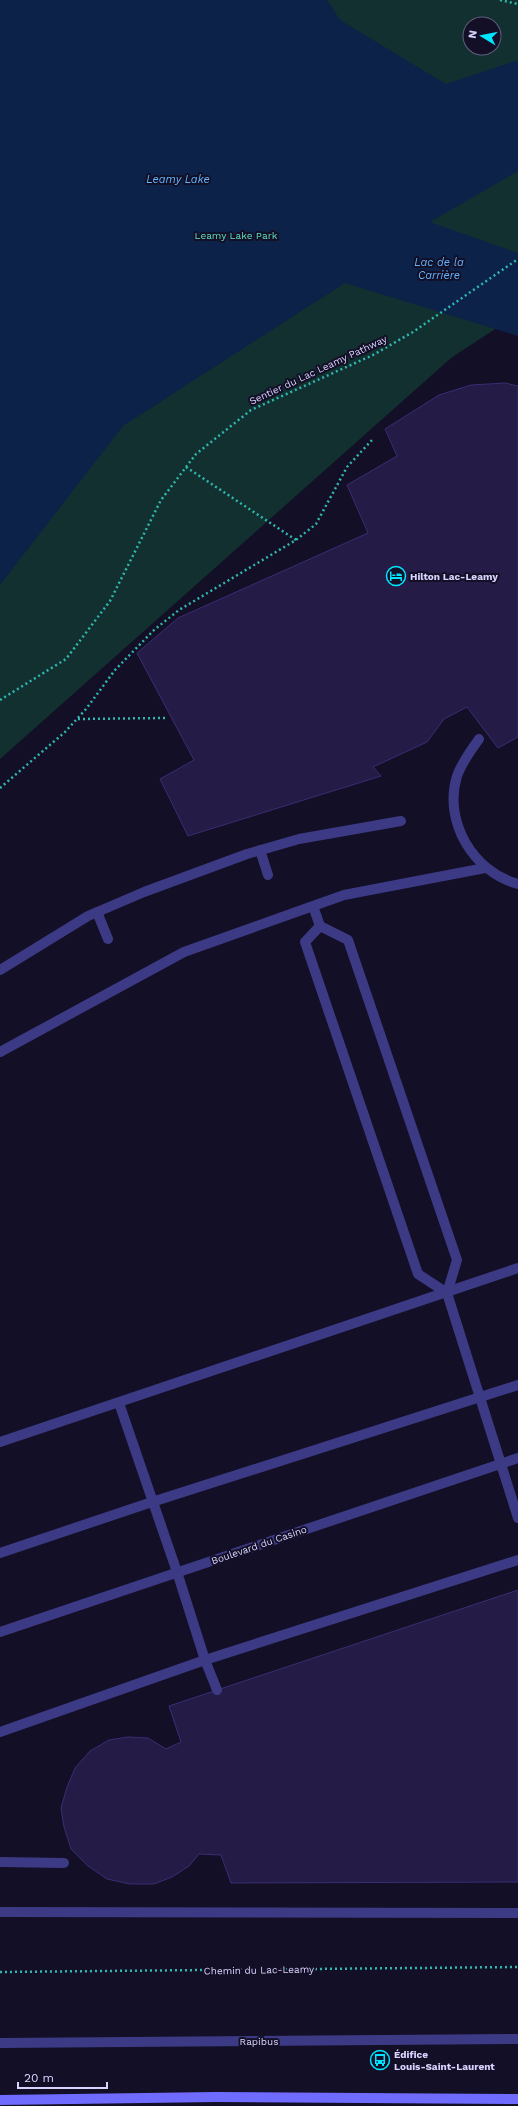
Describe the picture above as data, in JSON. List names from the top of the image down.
{
  "streets": {
    "lane": ["Boulevard du Casino", "Rapibus"],
    "path": ["Sentier du Lac Leamy Pathway", "Chemin du Lac-Leamy"]
  },
  "water": ["Leamy Lake", "Lac de la Carrière"],
  "parks": ["Leamy Lake Park"],
  "places": {
    "hotel": ["Hilton Lac-Leamy"],
    "bus stop": ["Édifice Louis-Saint-Laurent"]
  },
  "scale_bar": "20 m",
  "north": "left"
}
